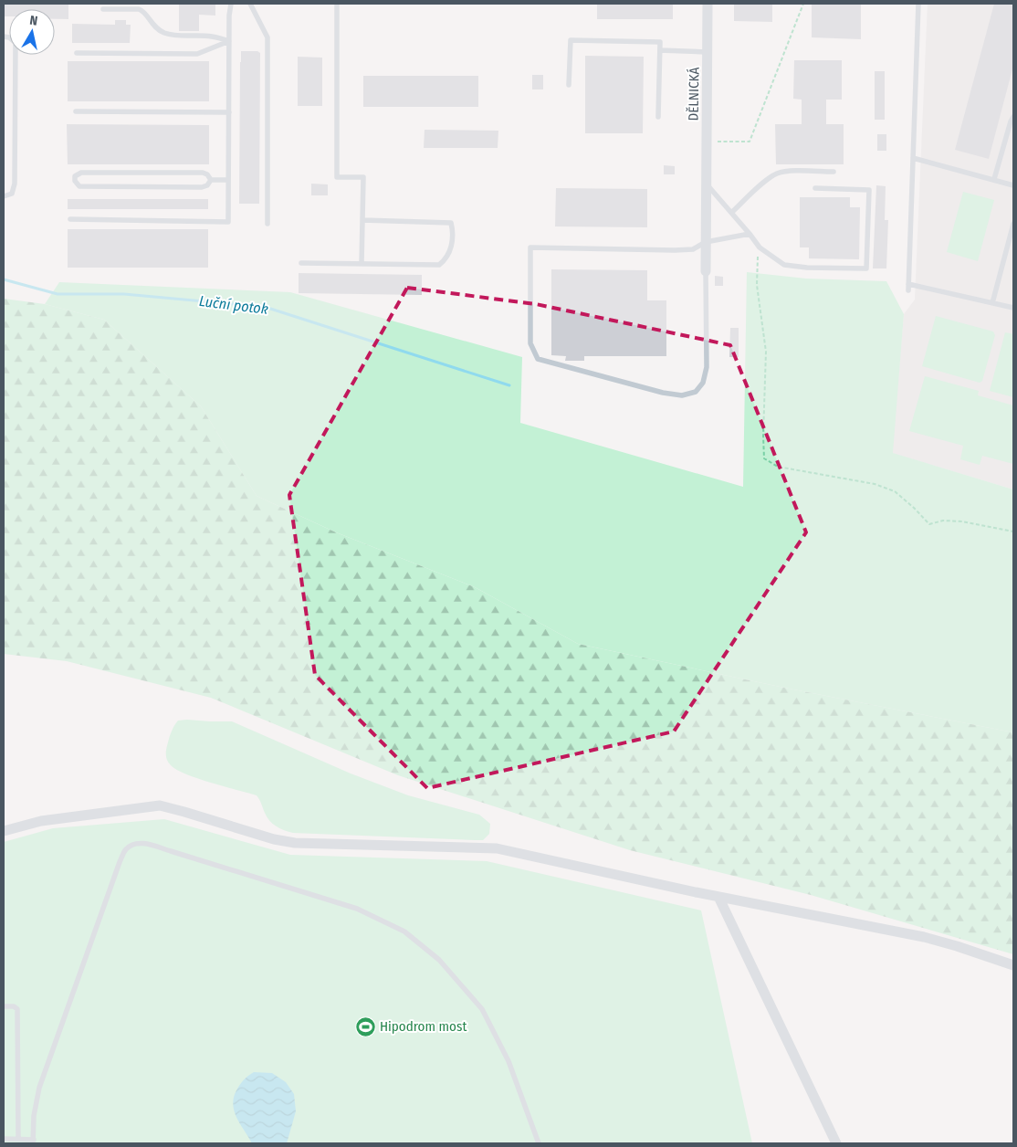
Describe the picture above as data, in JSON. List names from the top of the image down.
{
  "streets": {
    "street": ["DĚLNICKÁ"]
  },
  "water": ["Luční potok"],
  "places": {
    "sports": ["Hipodrom most"]
  },
  "north": "top"
}
